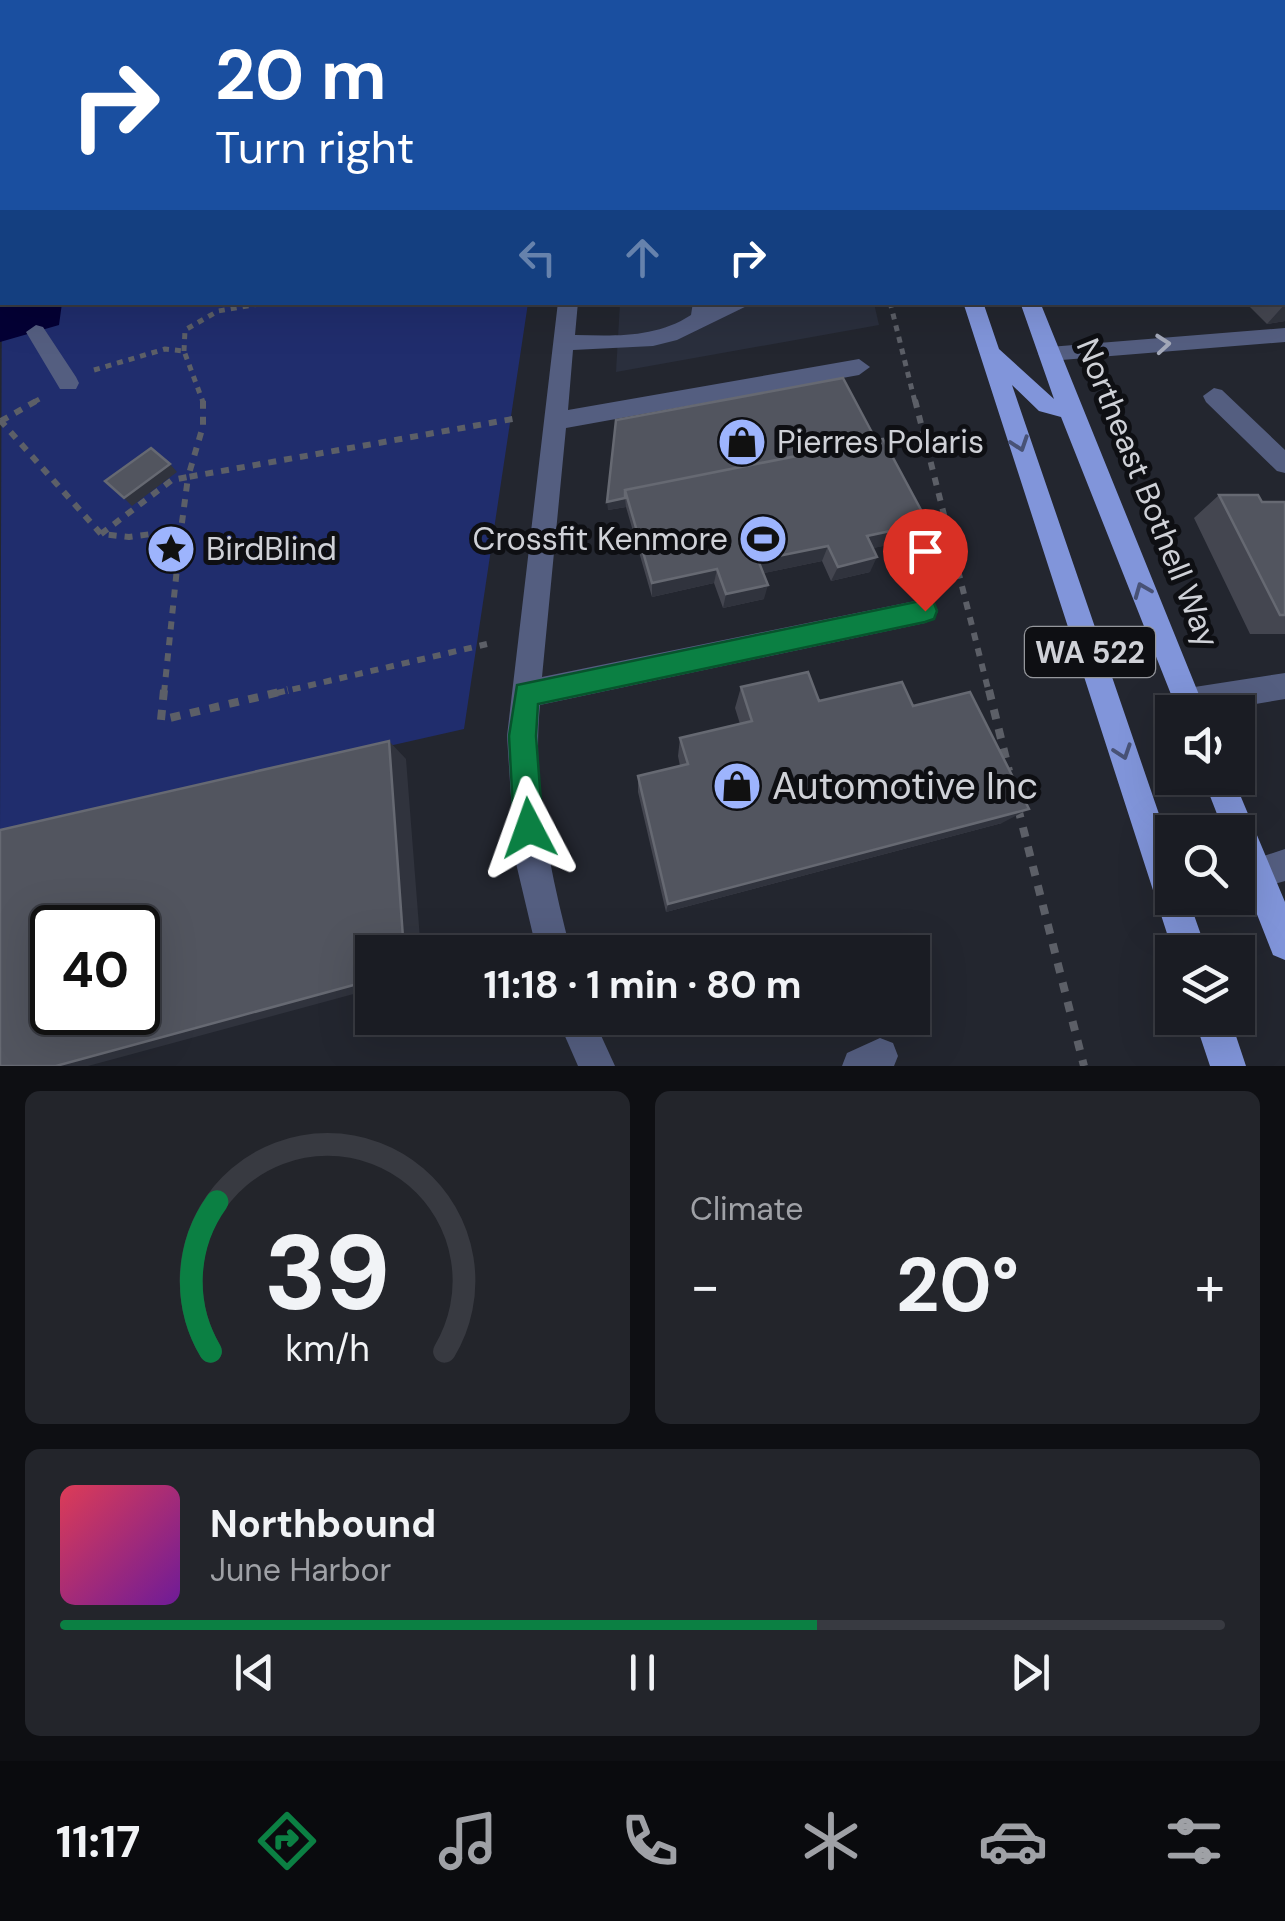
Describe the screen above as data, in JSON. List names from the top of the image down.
{
  "streets": {
    "main road": ["Northeast Bothell Way", "WA 522"]
  },
  "places": {
    "shop": ["Pierres Polaris", "Automotive Inc"],
    "sports": ["Crossfit Kenmore"],
    "place": ["BirdBlind"]
  },
  "page": {
    "turn": ["20 m", "Turn right"],
    "limit": "40",
    "trip": "11:18 · 1 min · 80 m",
    "tile": "Climate",
    "heat": ["−", "20°", "+"],
    "song": ["Northbound", "June Harbor"],
    "tabs": "11:17",
    "gauge": ["39", "km/h"]
  }
}
